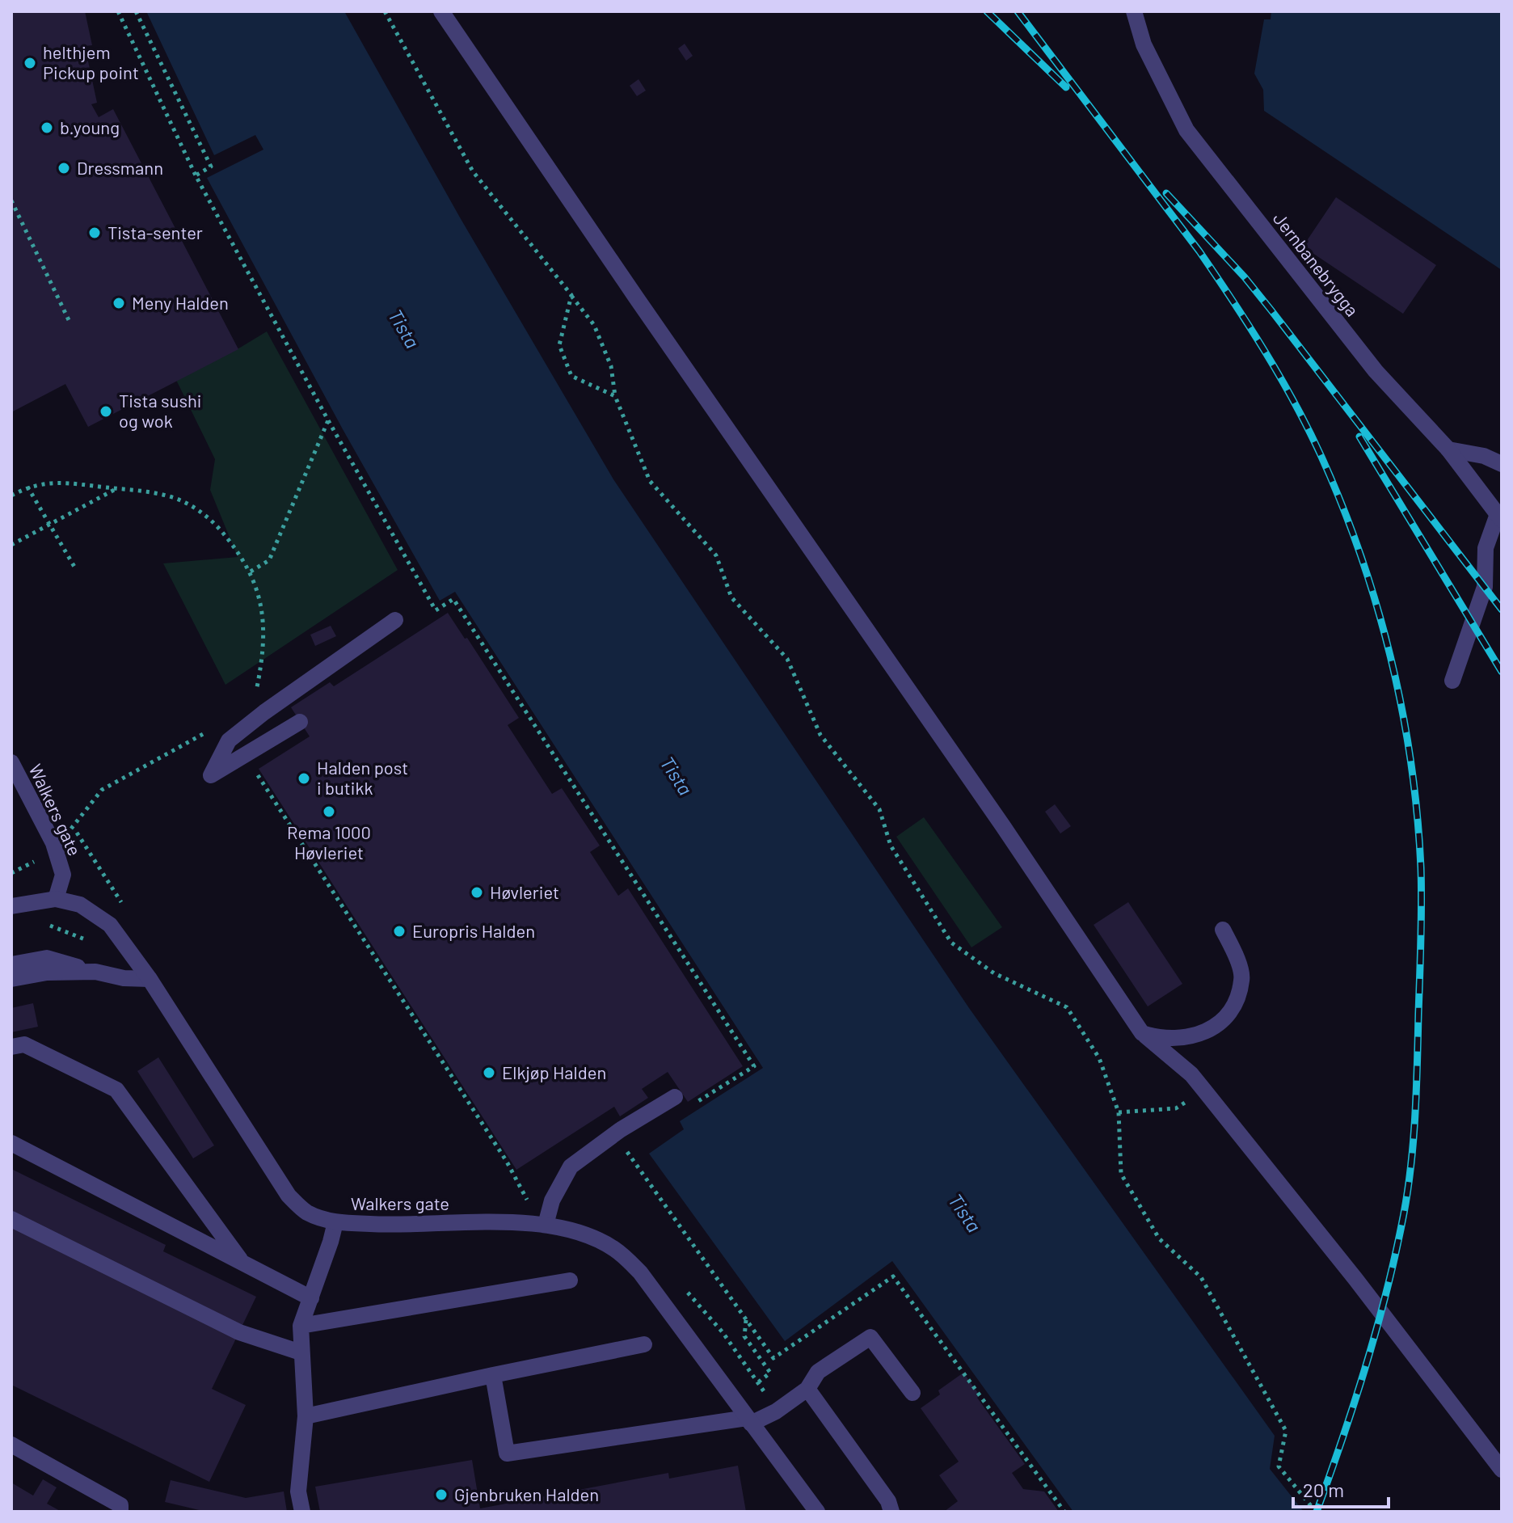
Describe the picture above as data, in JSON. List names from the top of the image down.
{
  "streets": {
    "street": ["Jernbanebrygga", "Walkers gate"]
  },
  "water": ["Tista"],
  "places": [
    "helthjem Pickup point",
    "b.young",
    "Dressmann",
    "Tista-senter",
    "Meny Halden",
    "Tista sushi og wok",
    "Halden post i butikk",
    "Rema 1000 Høvleriet",
    "Høvleriet",
    "Europris Halden",
    "Elkjøp Halden",
    "Gjenbruken Halden"
  ],
  "scale_bar": "20 m"
}
